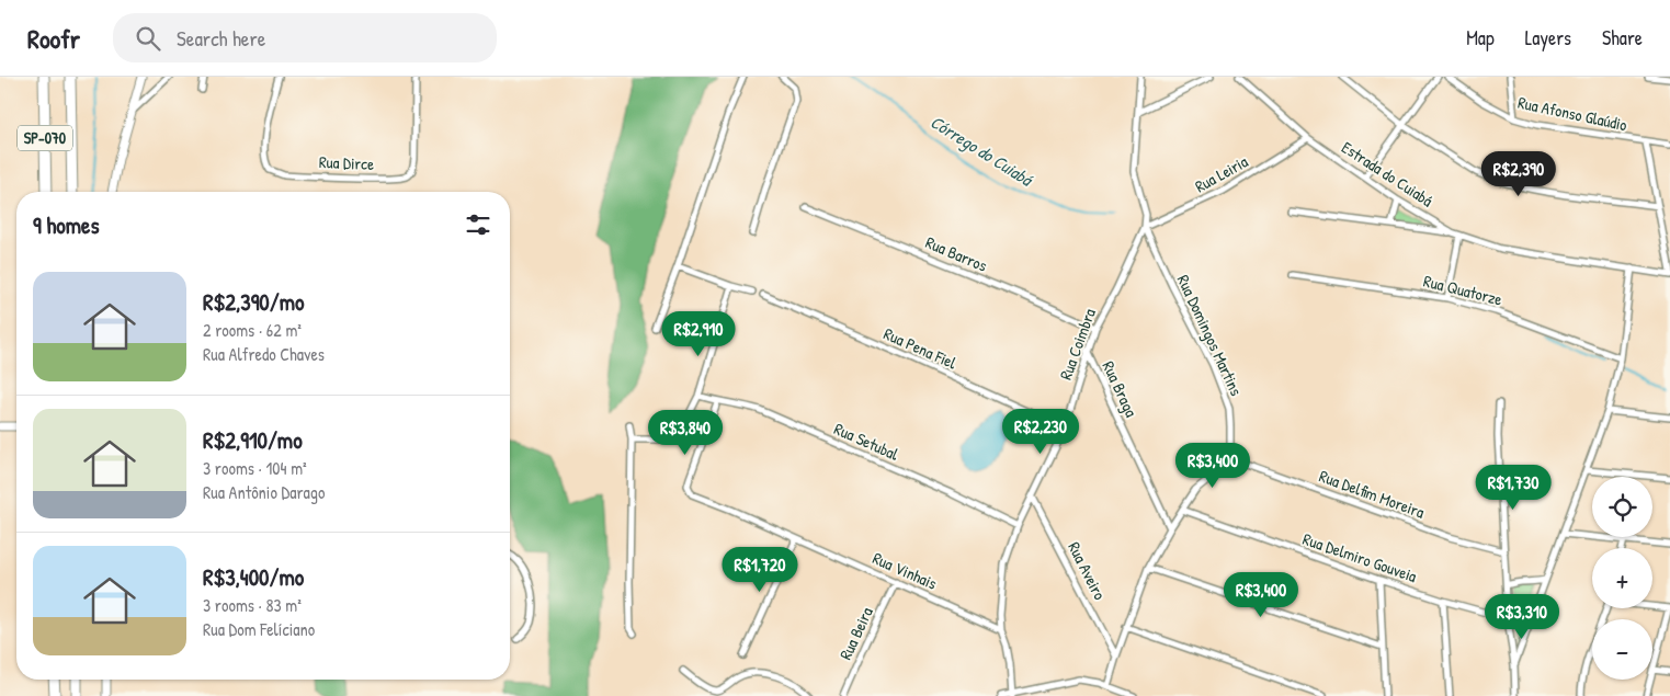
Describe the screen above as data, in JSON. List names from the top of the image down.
{
  "streets": {
    "highway": ["SP-070"],
    "street": [
      "Rua Afonso Glaúdio",
      "Rua Dirce",
      "Rua Leiria",
      "Estrada do Cuiabá",
      "Rua Barros",
      "Rua Quatorze",
      "Rua Domingos Martins",
      "Rua Coimbra",
      "Rua Pena Fiel",
      "Rua Braga",
      "Rua Setubal",
      "Rua Delfim Moreira",
      "Rua Delmiro Gouveia",
      "Rua Vinhais",
      "Rua Aveiro",
      "Rua Beira"
    ]
  },
  "crossings": [
    ["Rua Leiria", "Estrada do Cuiabá"],
    ["Rua Leiria", "Rua Domingos Martins"],
    ["Rua Leiria", "Rua Coimbra"],
    ["Rua Barros", "Rua Coimbra"],
    ["Rua Domingos Martins", "Rua Coimbra"],
    ["Rua Domingos Martins", "Rua Delfim Moreira"],
    ["Rua Coimbra", "Rua Pena Fiel"],
    ["Rua Coimbra", "Rua Braga"],
    ["Rua Coimbra", "Rua Setubal"],
    ["Rua Coimbra", "Rua Vinhais"],
    ["Rua Coimbra", "Rua Aveiro"],
    ["Rua Vinhais", "Rua Beira"]
  ],
  "water": ["Córrego do Cuiabá"],
  "page": {
    "header": "Roofr",
    "search": "Search here",
    "nav": ["Map", "Layers", "Share"],
    "price": [
      "R$2,390",
      "R$2,910",
      "R$2,230",
      "R$3,840",
      "R$3,400",
      "R$1,730",
      "R$1,720",
      "R$3,400",
      "R$3,310"
    ],
    "heading": "9 homes",
    "list": [
      {
        "name": "R$2,390/mo",
        "note": "2 rooms · 62 m² · Rua Alfredo Chaves"
      },
      {
        "name": "R$2,910/mo",
        "note": "3 rooms · 104 m² · Rua Antônio Darago"
      },
      {
        "name": "R$3,400/mo",
        "note": "3 rooms · 83 m² · Rua Dom Felíciano"
      }
    ],
    "map_buttons": ["+", "−"]
  }
}
